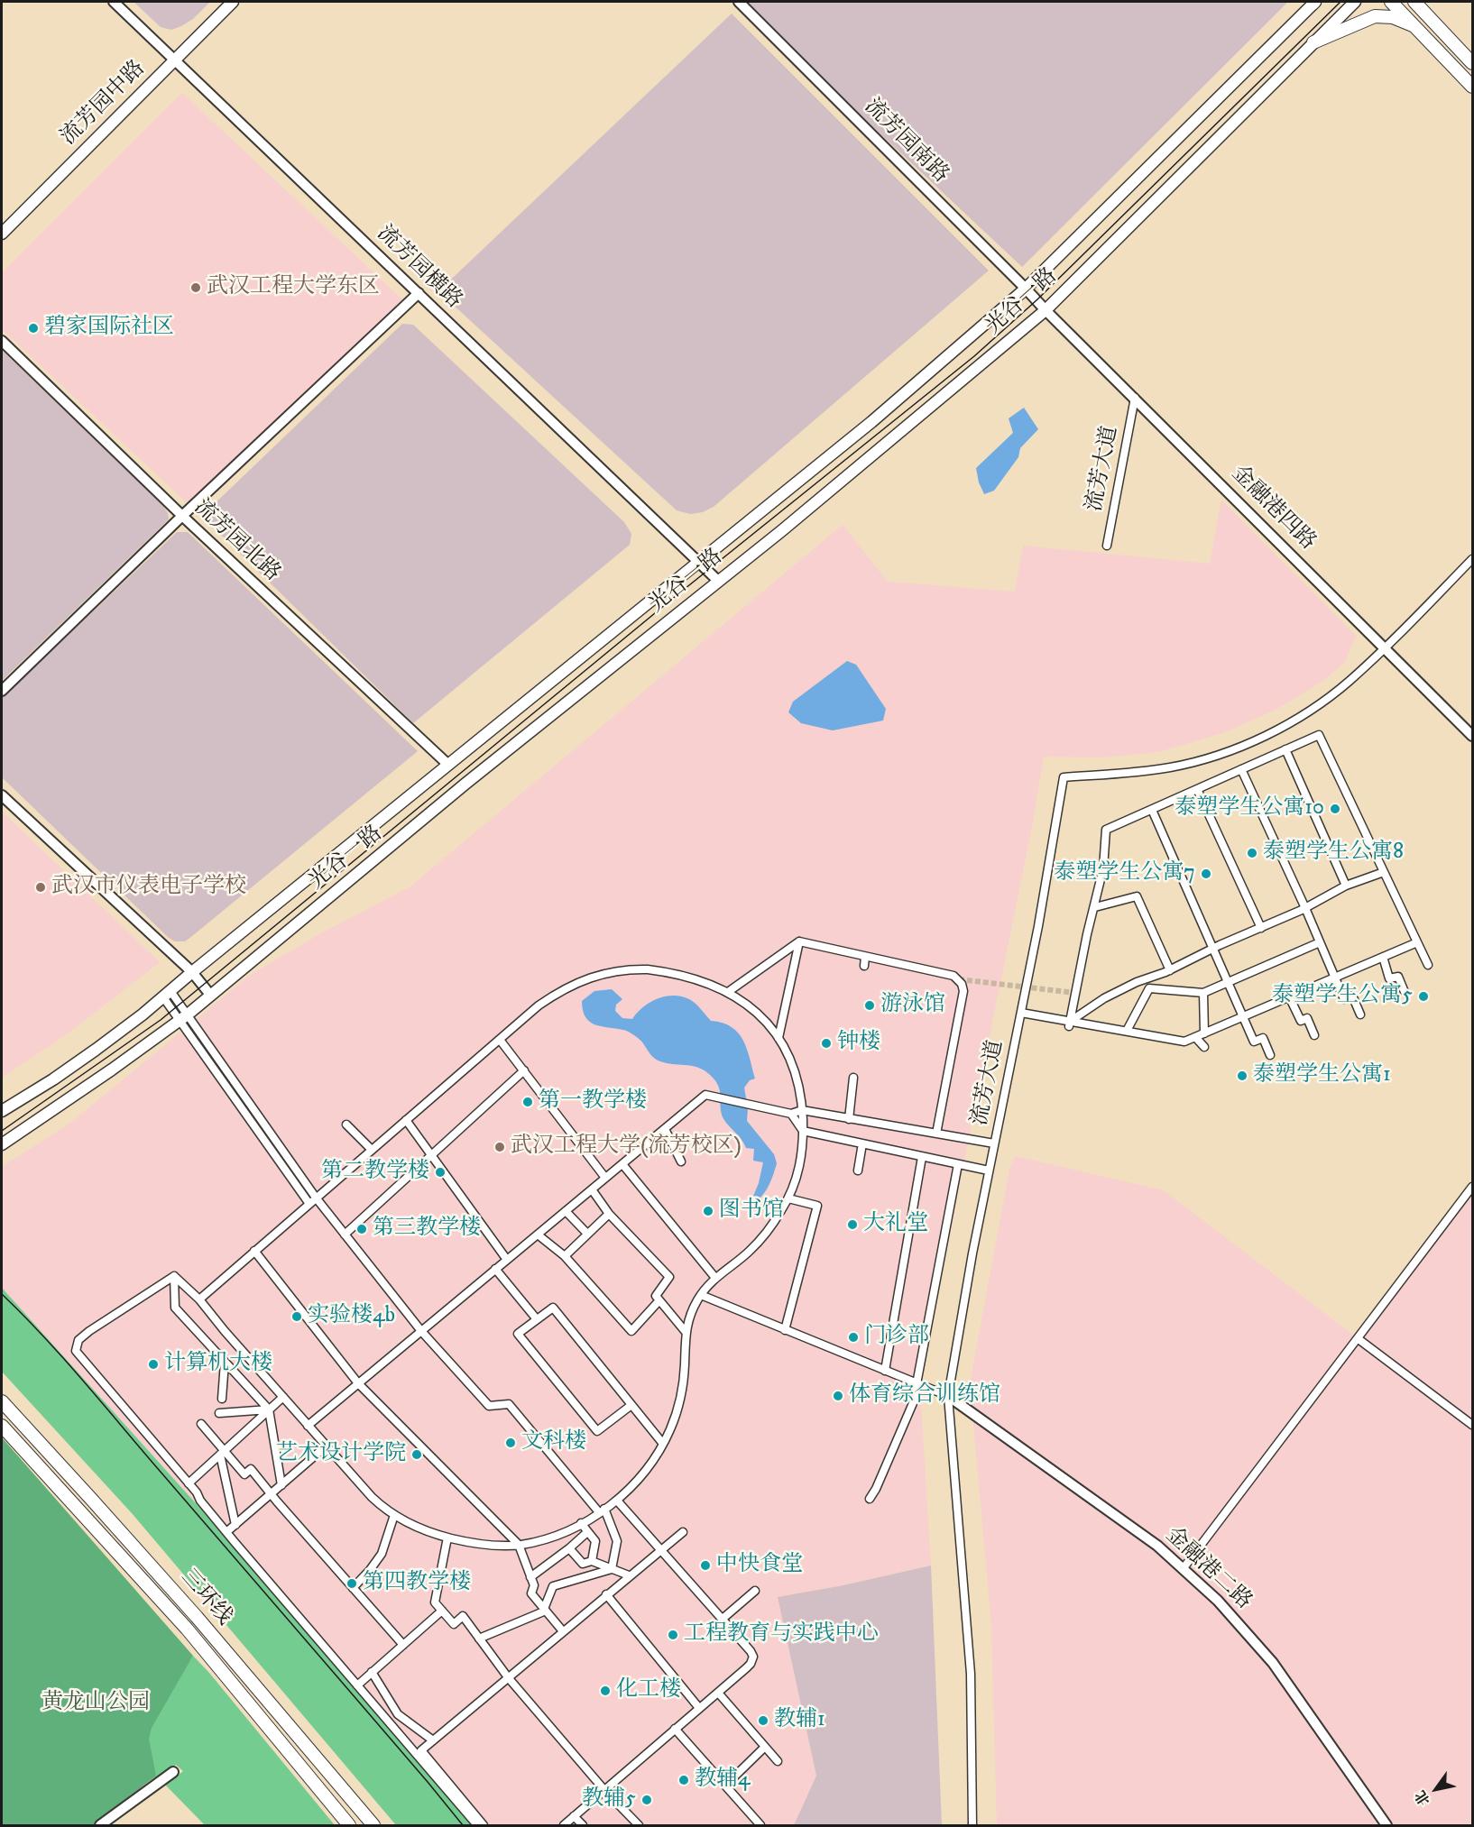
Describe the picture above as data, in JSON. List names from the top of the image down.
{
  "streets": {
    "main road": ["流芳园中路", "光谷一路", "三环线"],
    "street": [
      "流芳园南路",
      "流芳园横路",
      "流芳大道",
      "金融港四路",
      "流芳园北路",
      "金融港二路"
    ]
  },
  "crossings": [
    ["流芳园中路", "流芳园横路"],
    ["流芳园南路", "光谷一路"],
    ["流芳园南路", "金融港四路"],
    ["流芳园横路", "光谷一路"],
    ["光谷一路", "金融港四路"],
    ["光谷一路", "流芳园北路"],
    ["流芳大道", "金融港四路"],
    ["流芳大道", "金融港二路"]
  ],
  "parks": ["黄龙山公园"],
  "places": [
    "武汉工程大学东区",
    "碧家国际社区",
    "泰塑学生公寓10",
    "泰塑学生公寓8",
    "泰塑学生公寓7",
    "武汉市仪表电子学校",
    "泰塑学生公寓5",
    "游泳馆",
    "钟楼",
    "泰塑学生公寓1",
    "第一教学楼",
    "武汉工程大学(流芳校区)",
    "第二教学楼",
    "图书馆",
    "大礼堂",
    "第三教学楼",
    "实验楼4b",
    "门诊部",
    "计算机大楼",
    "体育综合训练馆",
    "文科楼",
    "艺术设计学院",
    "中快食堂",
    "第四教学楼",
    "工程教育与实践中心",
    "化工楼",
    "教辅1",
    "教辅4",
    "教辅5"
  ],
  "north": "bottom left"
}
